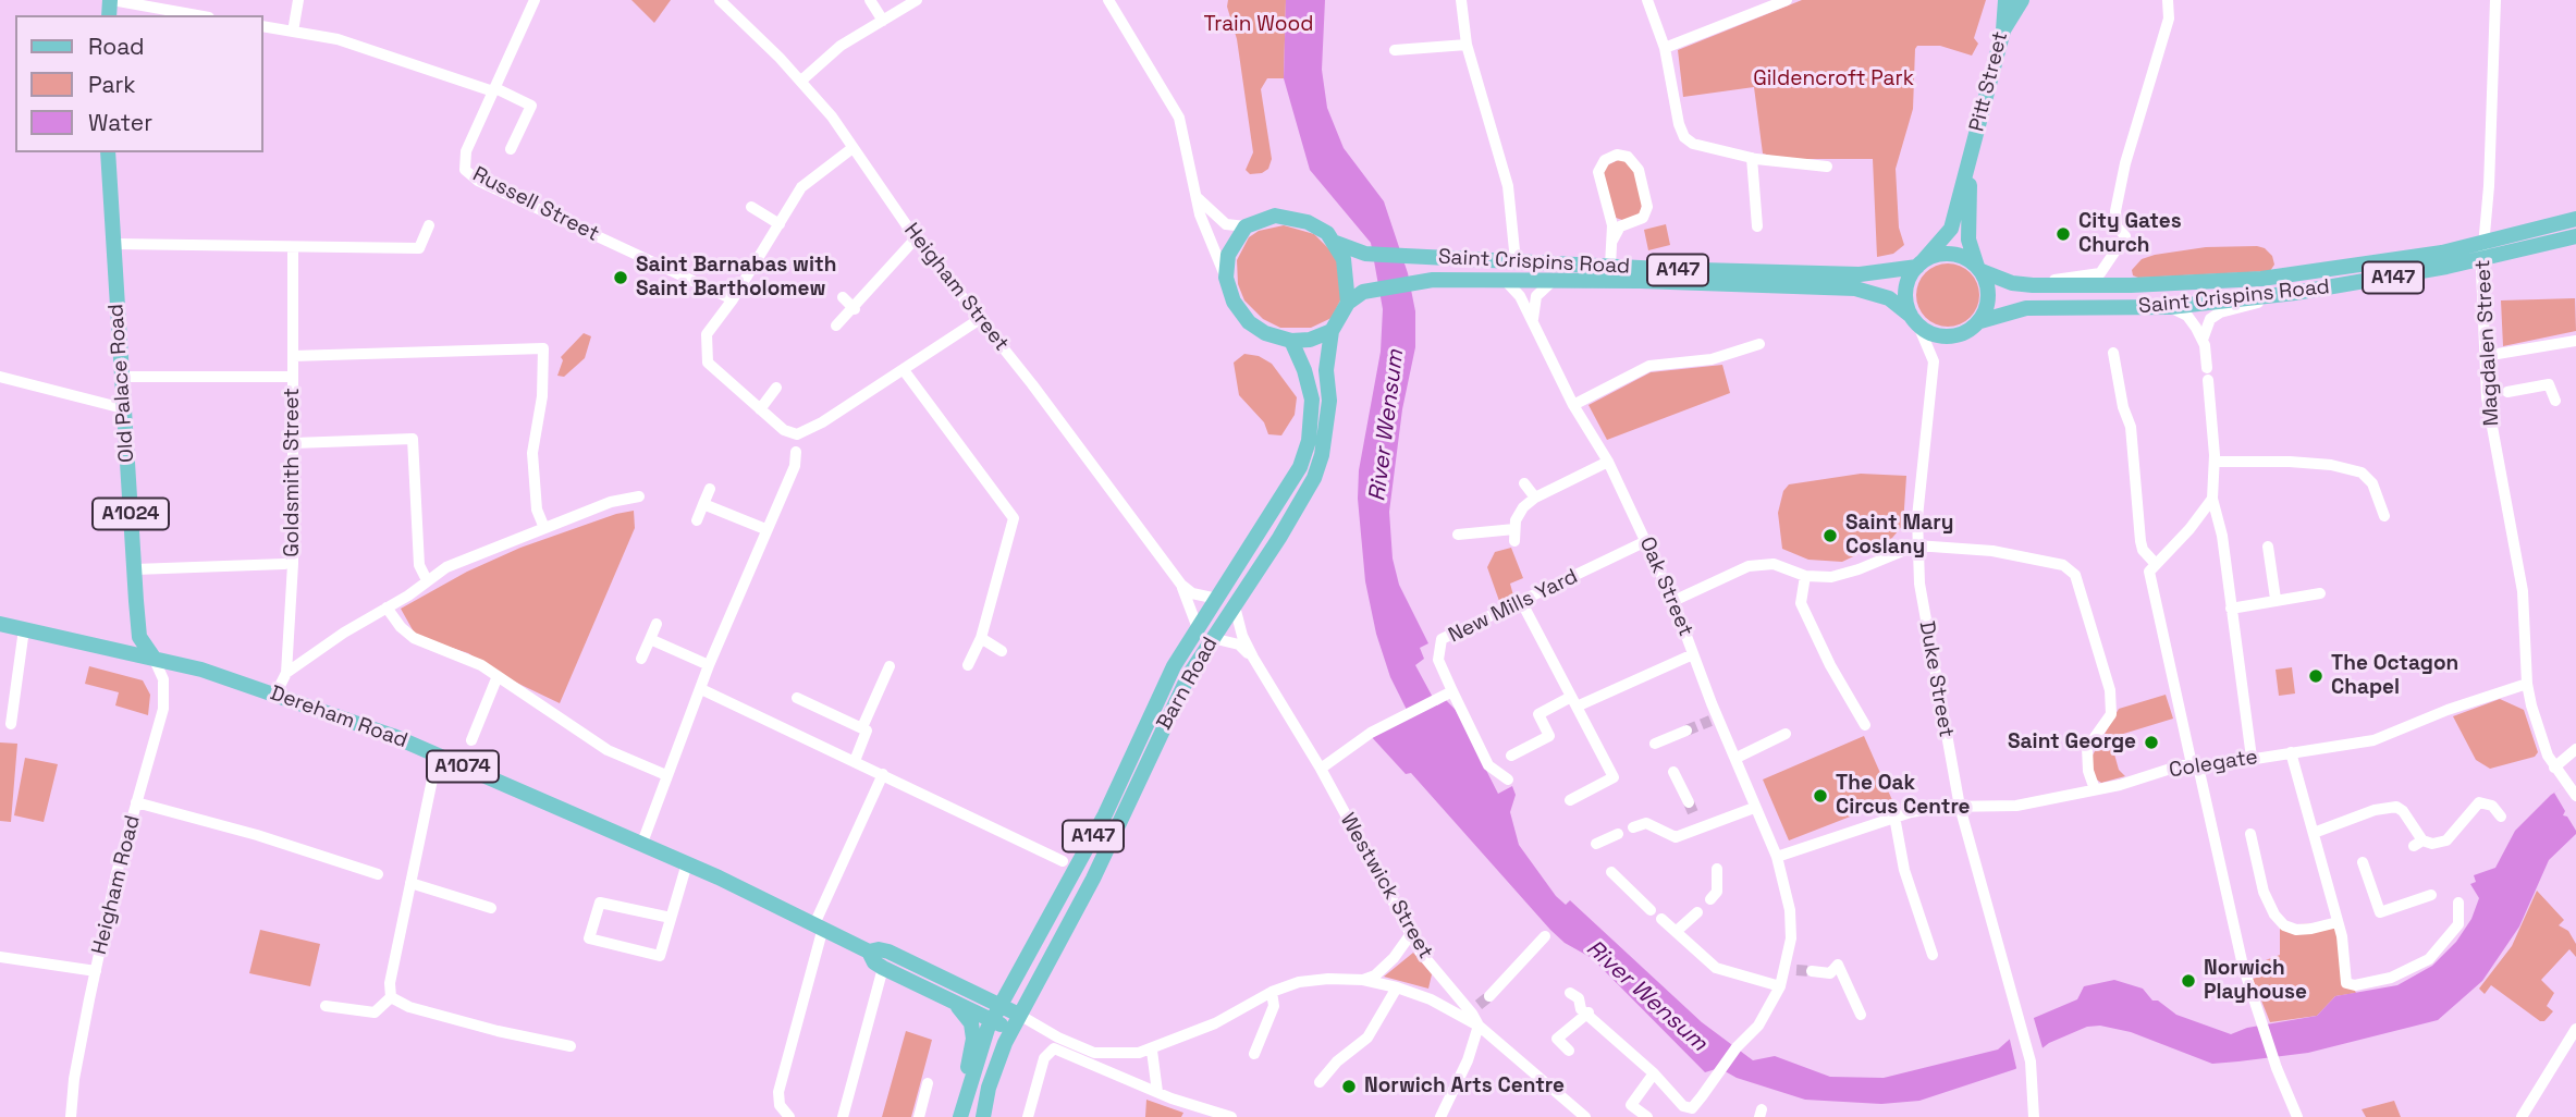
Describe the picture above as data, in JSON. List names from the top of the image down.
{
  "streets": {
    "main road": [
      "Pitt Street",
      "Saint Crispins Road",
      "A147",
      "Old Palace Road",
      "A1024",
      "Barn Road",
      "Dereham Road",
      "A1074"
    ],
    "street": [
      "Russell Street",
      "Heigham Street",
      "Magdalen Street",
      "Goldsmith Street",
      "Oak Street",
      "New Mills Yard",
      "Duke Street",
      "Colegate",
      "Heigham Road",
      "Westwick Street"
    ]
  },
  "crossings": [
    ["Pitt Street", "Saint Crispins Road"],
    ["Pitt Street", "Duke Street"],
    ["Saint Crispins Road", "A147"],
    ["Saint Crispins Road", "Oak Street"],
    ["Saint Crispins Road", "Duke Street"],
    ["Saint Crispins Road", "Barn Road"],
    ["A147", "Barn Road"],
    ["A147", "Dereham Road"],
    ["Heigham Street", "Barn Road"],
    ["Magdalen Street", "Colegate"],
    ["Old Palace Road", "Dereham Road"],
    ["Old Palace Road", "Heigham Road"],
    ["Goldsmith Street", "Dereham Road"],
    ["Oak Street", "New Mills Yard"],
    ["Oak Street", "Colegate"],
    ["Duke Street", "Colegate"],
    ["Barn Road", "Dereham Road"],
    ["Barn Road", "Westwick Street"],
    ["Dereham Road", "Heigham Road"]
  ],
  "water": ["River Wensum"],
  "parks": ["Train Wood", "Gildencroft Park"],
  "places": [
    "City Gates Church",
    "Saint Barnabas with Saint Bartholomew",
    "Saint Mary Coslany",
    "The Octagon Chapel",
    "Saint George",
    "The Oak Circus Centre",
    "Norwich Playhouse",
    "Norwich Arts Centre"
  ],
  "legend": ["Road", "Park", "Water"]
}
